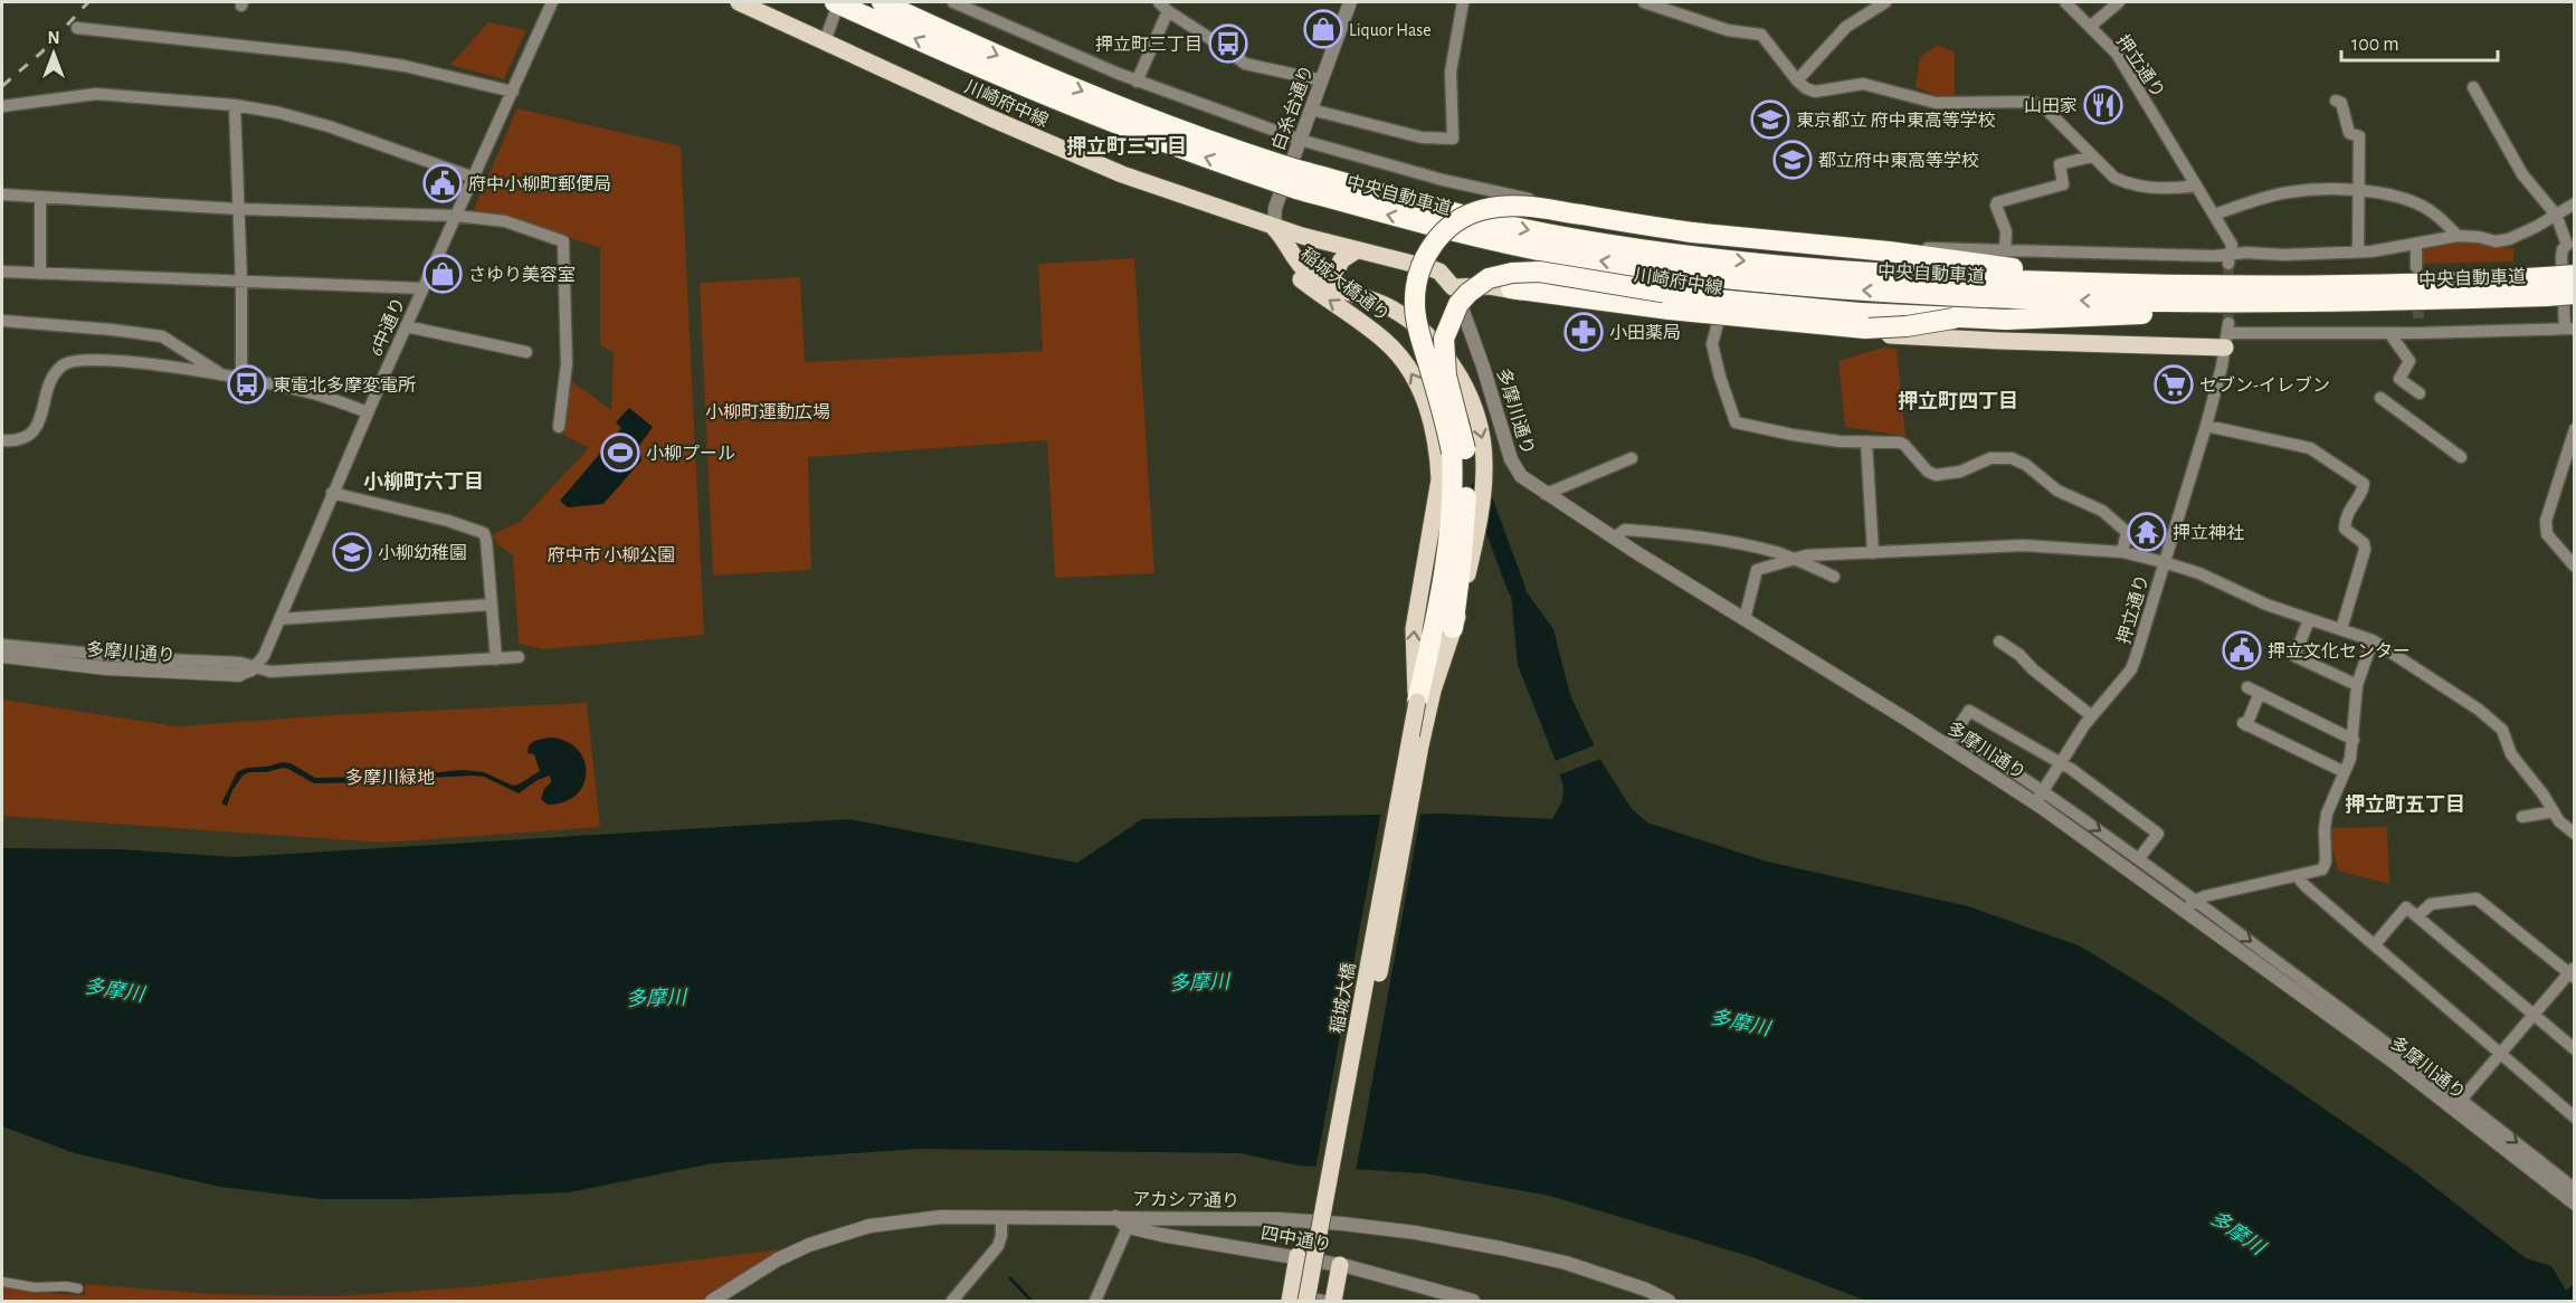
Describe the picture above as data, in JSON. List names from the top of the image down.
{
  "streets": {
    "highway": ["中央自動車道"],
    "main road": ["川崎府中線", "稲城大橋通り", "稲城大橋"],
    "street": [
      "押立通り",
      "白糸台通り",
      "6中通り",
      "多摩川通り",
      "アカシア通り",
      "四中通り"
    ]
  },
  "crossings": [
    ["押立通り", "川崎府中線"],
    ["押立通り", "多摩川通り"],
    ["川崎府中線", "白糸台通り"],
    ["川崎府中線", "稲城大橋通り"],
    ["川崎府中線", "多摩川通り"],
    ["白糸台通り", "稲城大橋通り"],
    ["稲城大橋通り", "稲城大橋"],
    ["6中通り", "多摩川通り"],
    ["アカシア通り", "四中通り"]
  ],
  "districts": [
    "押立町三丁目",
    "押立町四丁目",
    "小柳町六丁目",
    "押立町五丁目"
  ],
  "water": ["多摩川"],
  "parks": ["小柳町運動広場", "府中市 小柳公園", "多摩川緑地"],
  "places": {
    "shop": ["Liquor Hase", "さゆり美容室"],
    "bus stop": ["押立町三丁目", "東電北多摩変電所"],
    "restaurant": ["山田家"],
    "school or university": ["東京都立 府中東高等学校", "都立府中東高等学校", "小柳幼稚園"],
    "public building": ["府中小柳町郵便局", "押立文化センター"],
    "pharmacy": ["小田薬局"],
    "supermarket": ["セブン-イレブン"],
    "sports": ["小柳プール"],
    "temple": ["押立神社"]
  },
  "scale_bar": "100 m",
  "north": "top"
}
